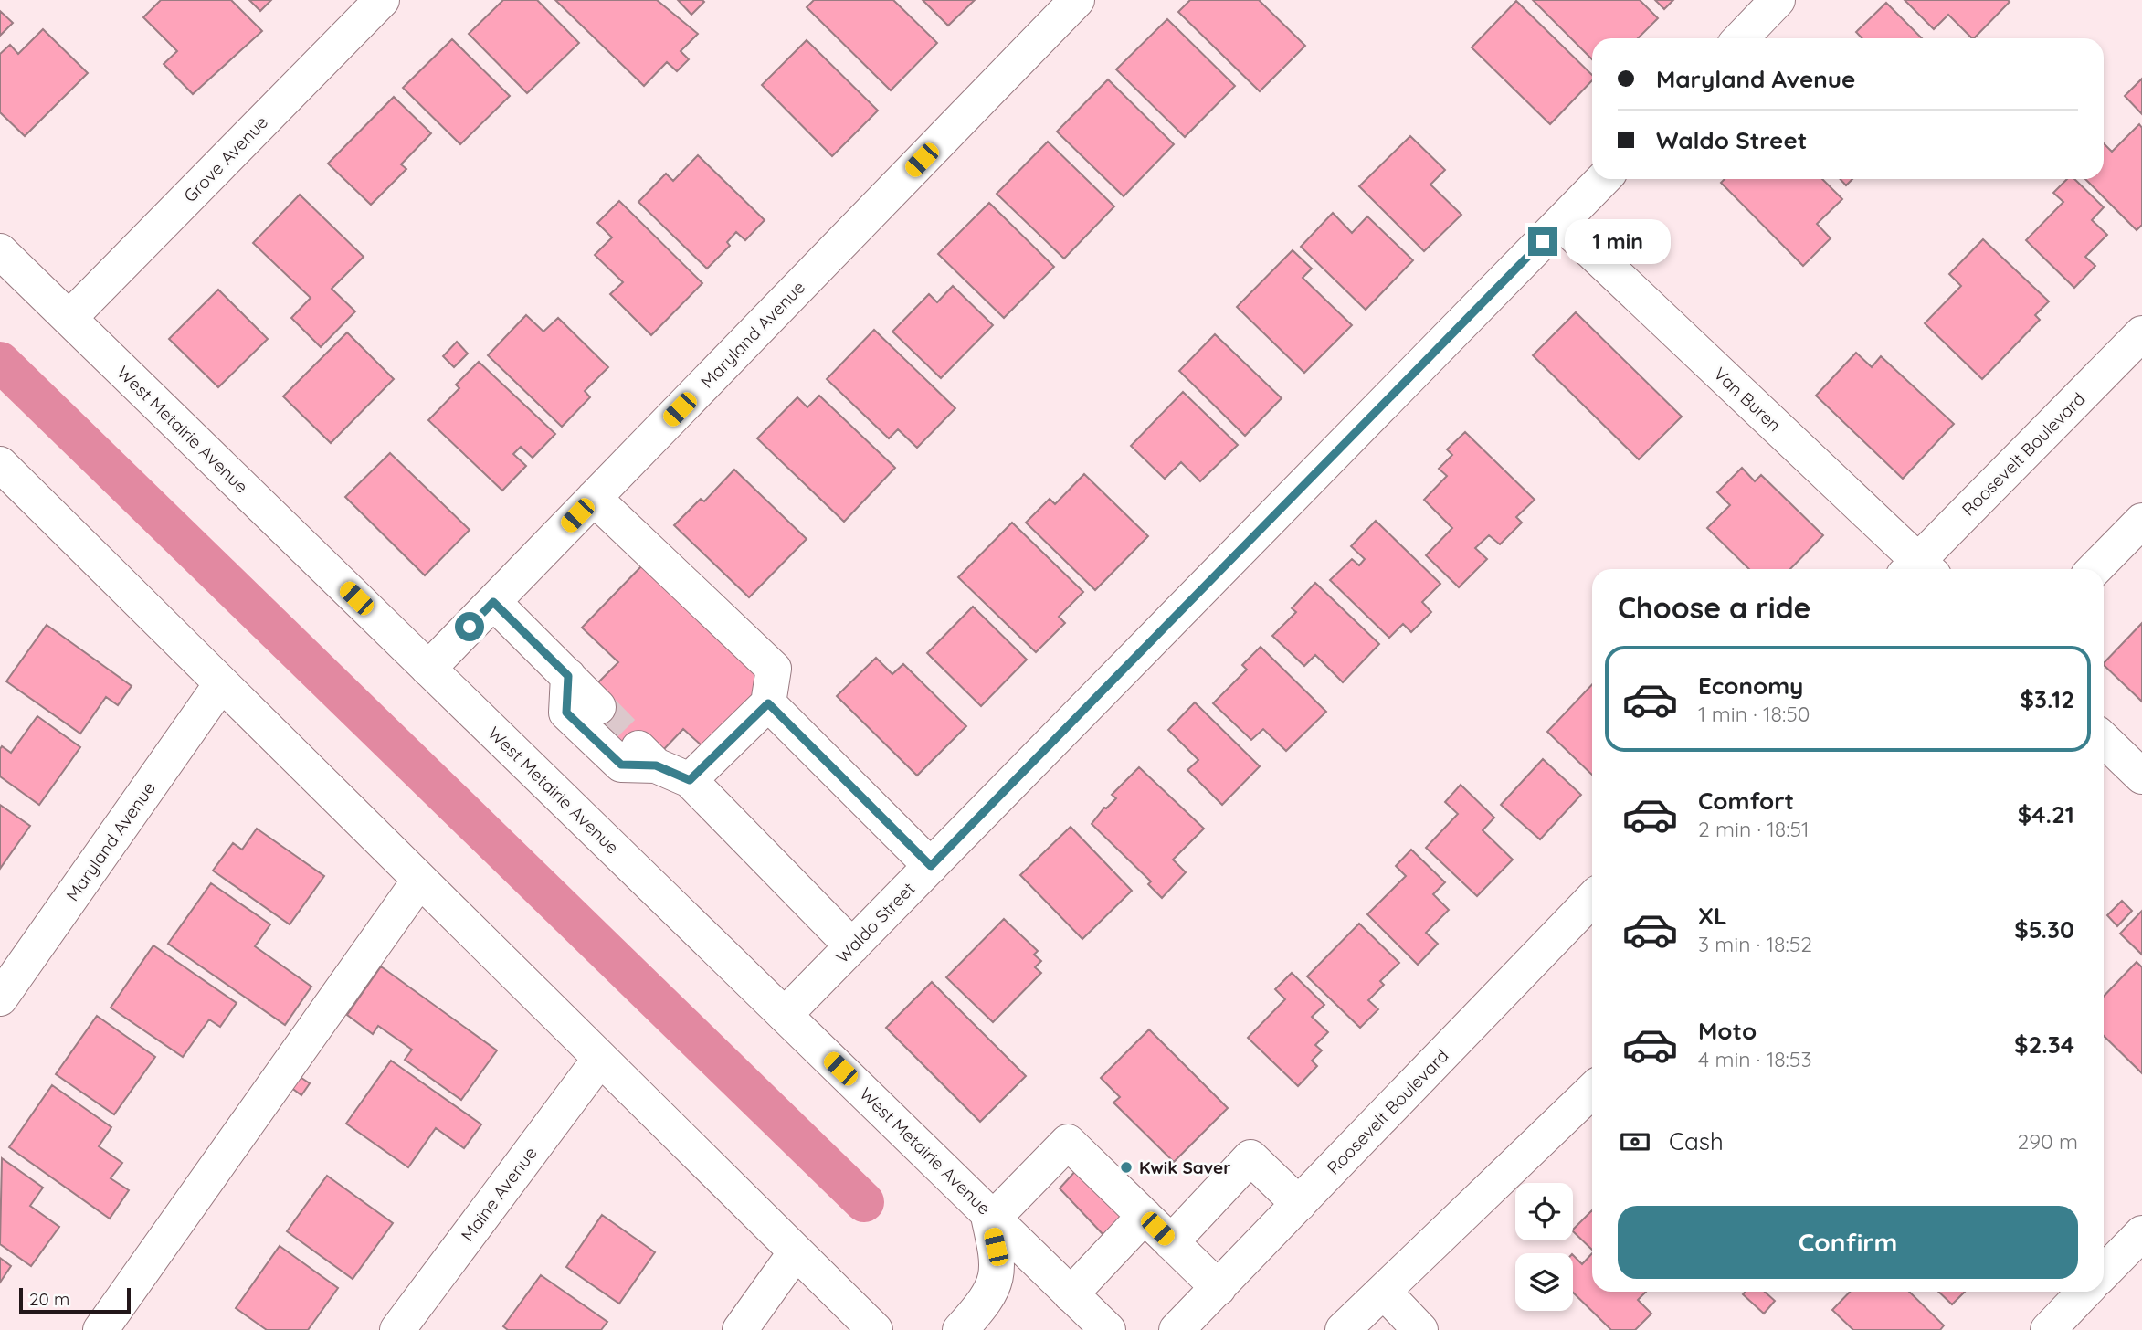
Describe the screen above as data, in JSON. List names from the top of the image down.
{
  "streets": {
    "street": [
      "Grove Avenue",
      "Maryland Avenue",
      "Van Buren",
      "West Metairie Avenue",
      "Roosevelt Boulevard",
      "Waldo Street",
      "Maine Avenue"
    ]
  },
  "crossings": [
    ["Grove Avenue", "West Metairie Avenue"],
    ["Maryland Avenue", "West Metairie Avenue"],
    ["Van Buren", "Waldo Street"],
    ["West Metairie Avenue", "Waldo Street"]
  ],
  "places": ["Kwik Saver"],
  "scale_bar": "20 m",
  "page": {
    "banner": ["Maryland Avenue", "Waldo Street"],
    "bubble": "1 min",
    "heading": "Choose a ride",
    "list": [
      {
        "name": "Economy",
        "note": "1 min · 18:50",
        "value": "$3.12"
      },
      {
        "name": "Comfort",
        "note": "2 min · 18:51",
        "value": "$4.21"
      },
      {
        "name": "XL",
        "note": "3 min · 18:52",
        "value": "$5.30"
      },
      {
        "name": "Moto",
        "note": "4 min · 18:53",
        "value": "$2.34"
      }
    ],
    "pay": ["Cash", "290 m"],
    "buttons": "Confirm",
    "scale": "20 m"
  }
}
